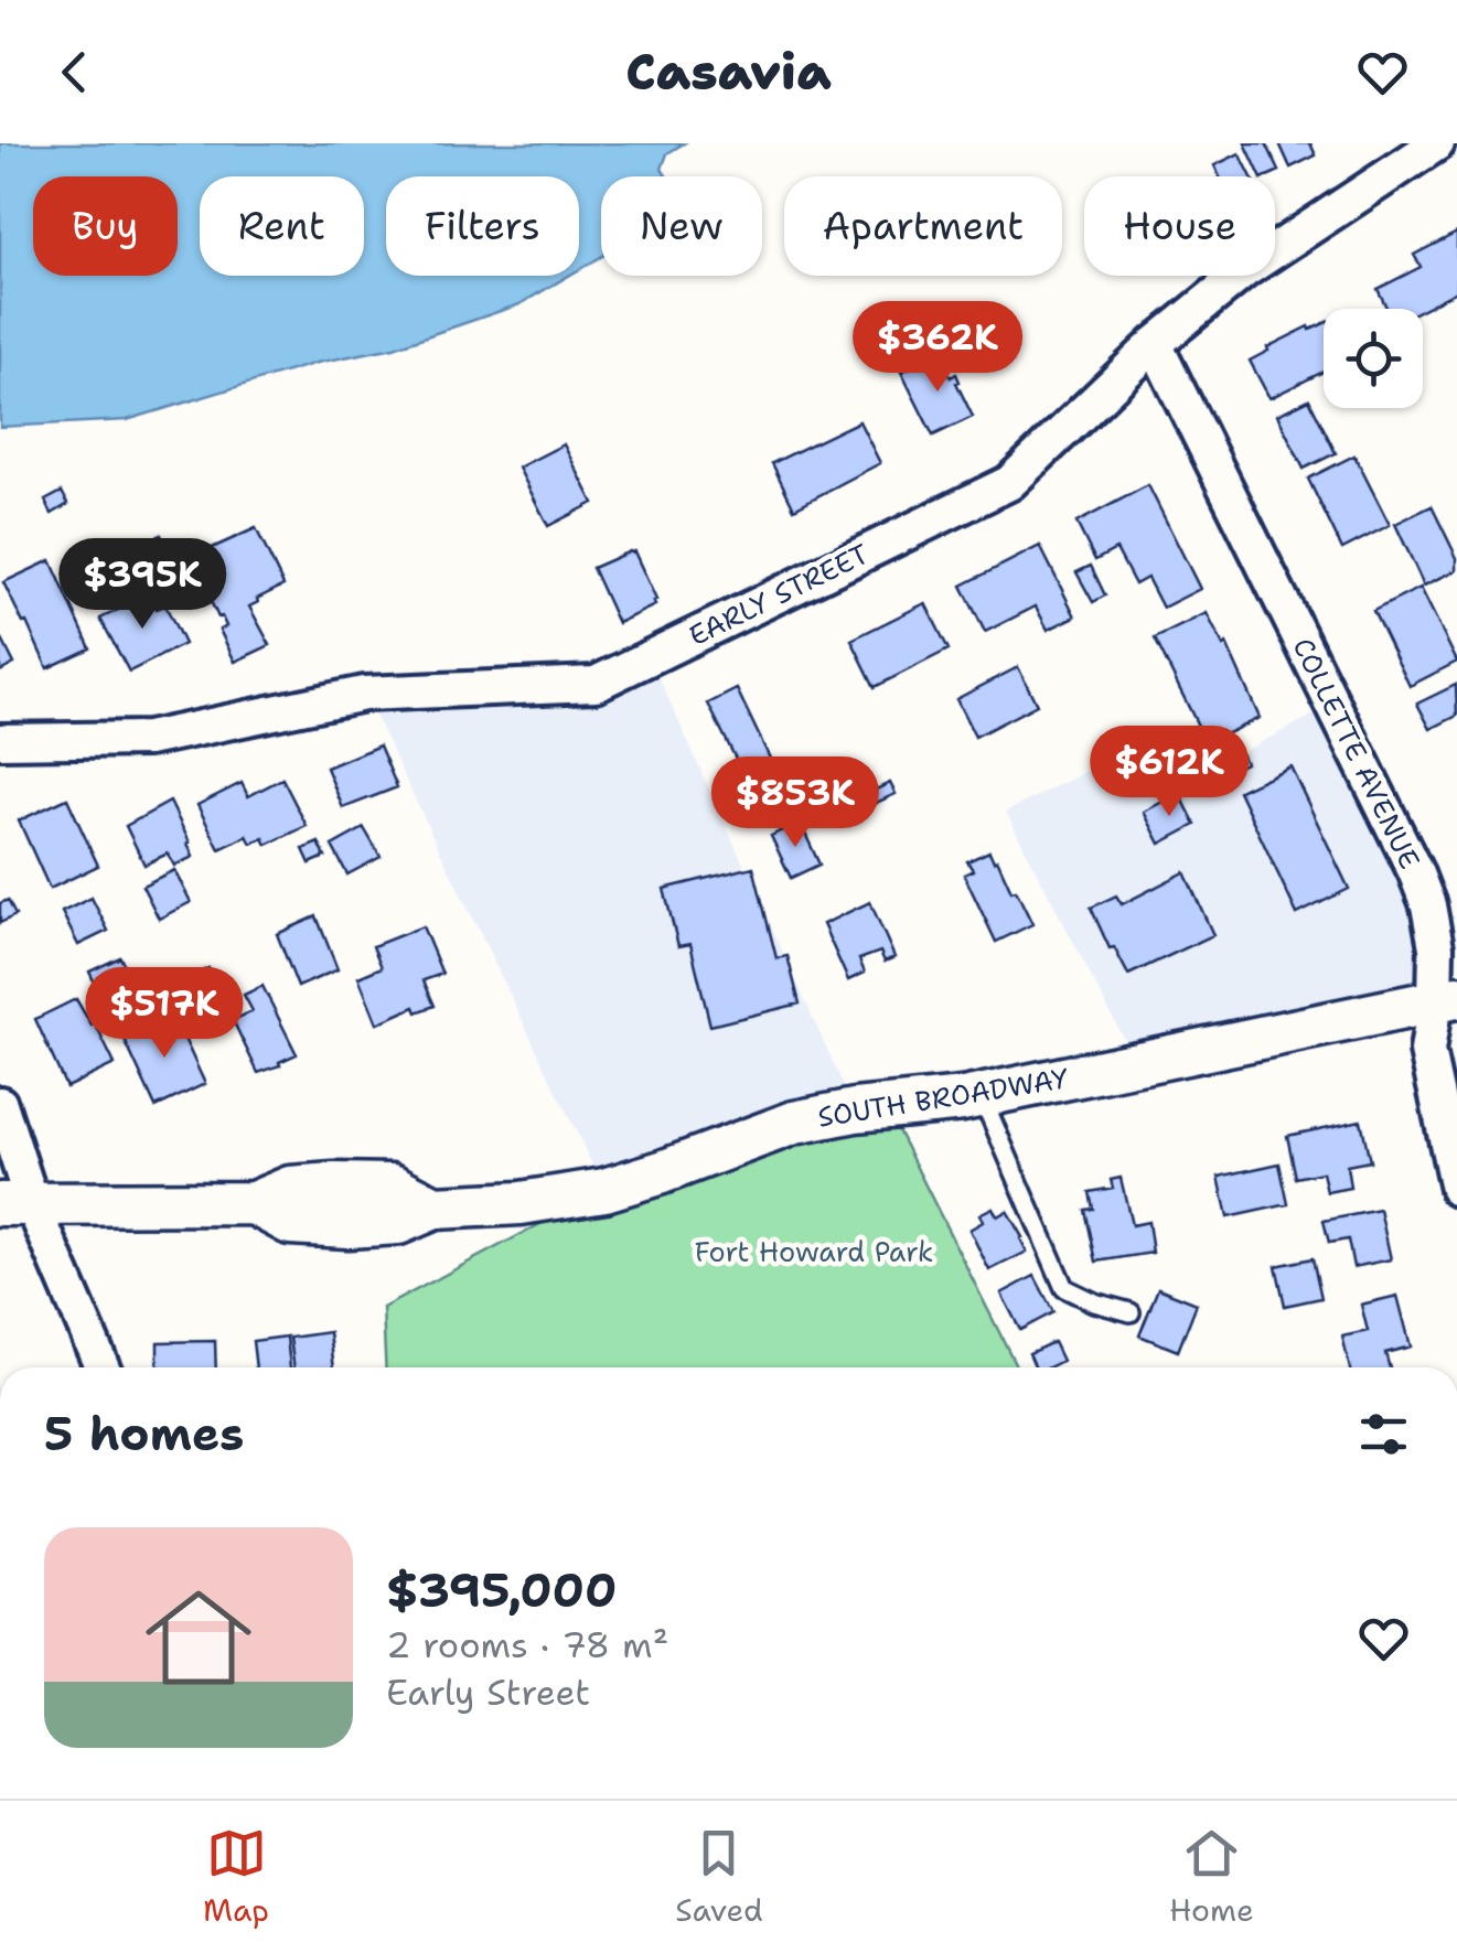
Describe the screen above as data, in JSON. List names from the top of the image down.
{
  "streets": {
    "street": ["EARLY STREET", "COLLETTE AVENUE", "SOUTH BROADWAY"]
  },
  "crossings": [
    ["EARLY STREET", "COLLETTE AVENUE"],
    ["COLLETTE AVENUE", "SOUTH BROADWAY"]
  ],
  "parks": ["Fort Howard Park"],
  "page": {
    "header": "Casavia",
    "chip": [
      "Buy",
      "Rent",
      "Filters",
      "New",
      "Apartment",
      "House"
    ],
    "price": [
      "$362K",
      "$395K",
      "$612K",
      "$853K",
      "$517K"
    ],
    "heading": "5 homes",
    "list": [
      {
        "name": "$395,000",
        "note": "2 rooms · 78 m² · Early Street"
      }
    ],
    "tabs": ["Map", "Saved", "Home"]
  }
}
